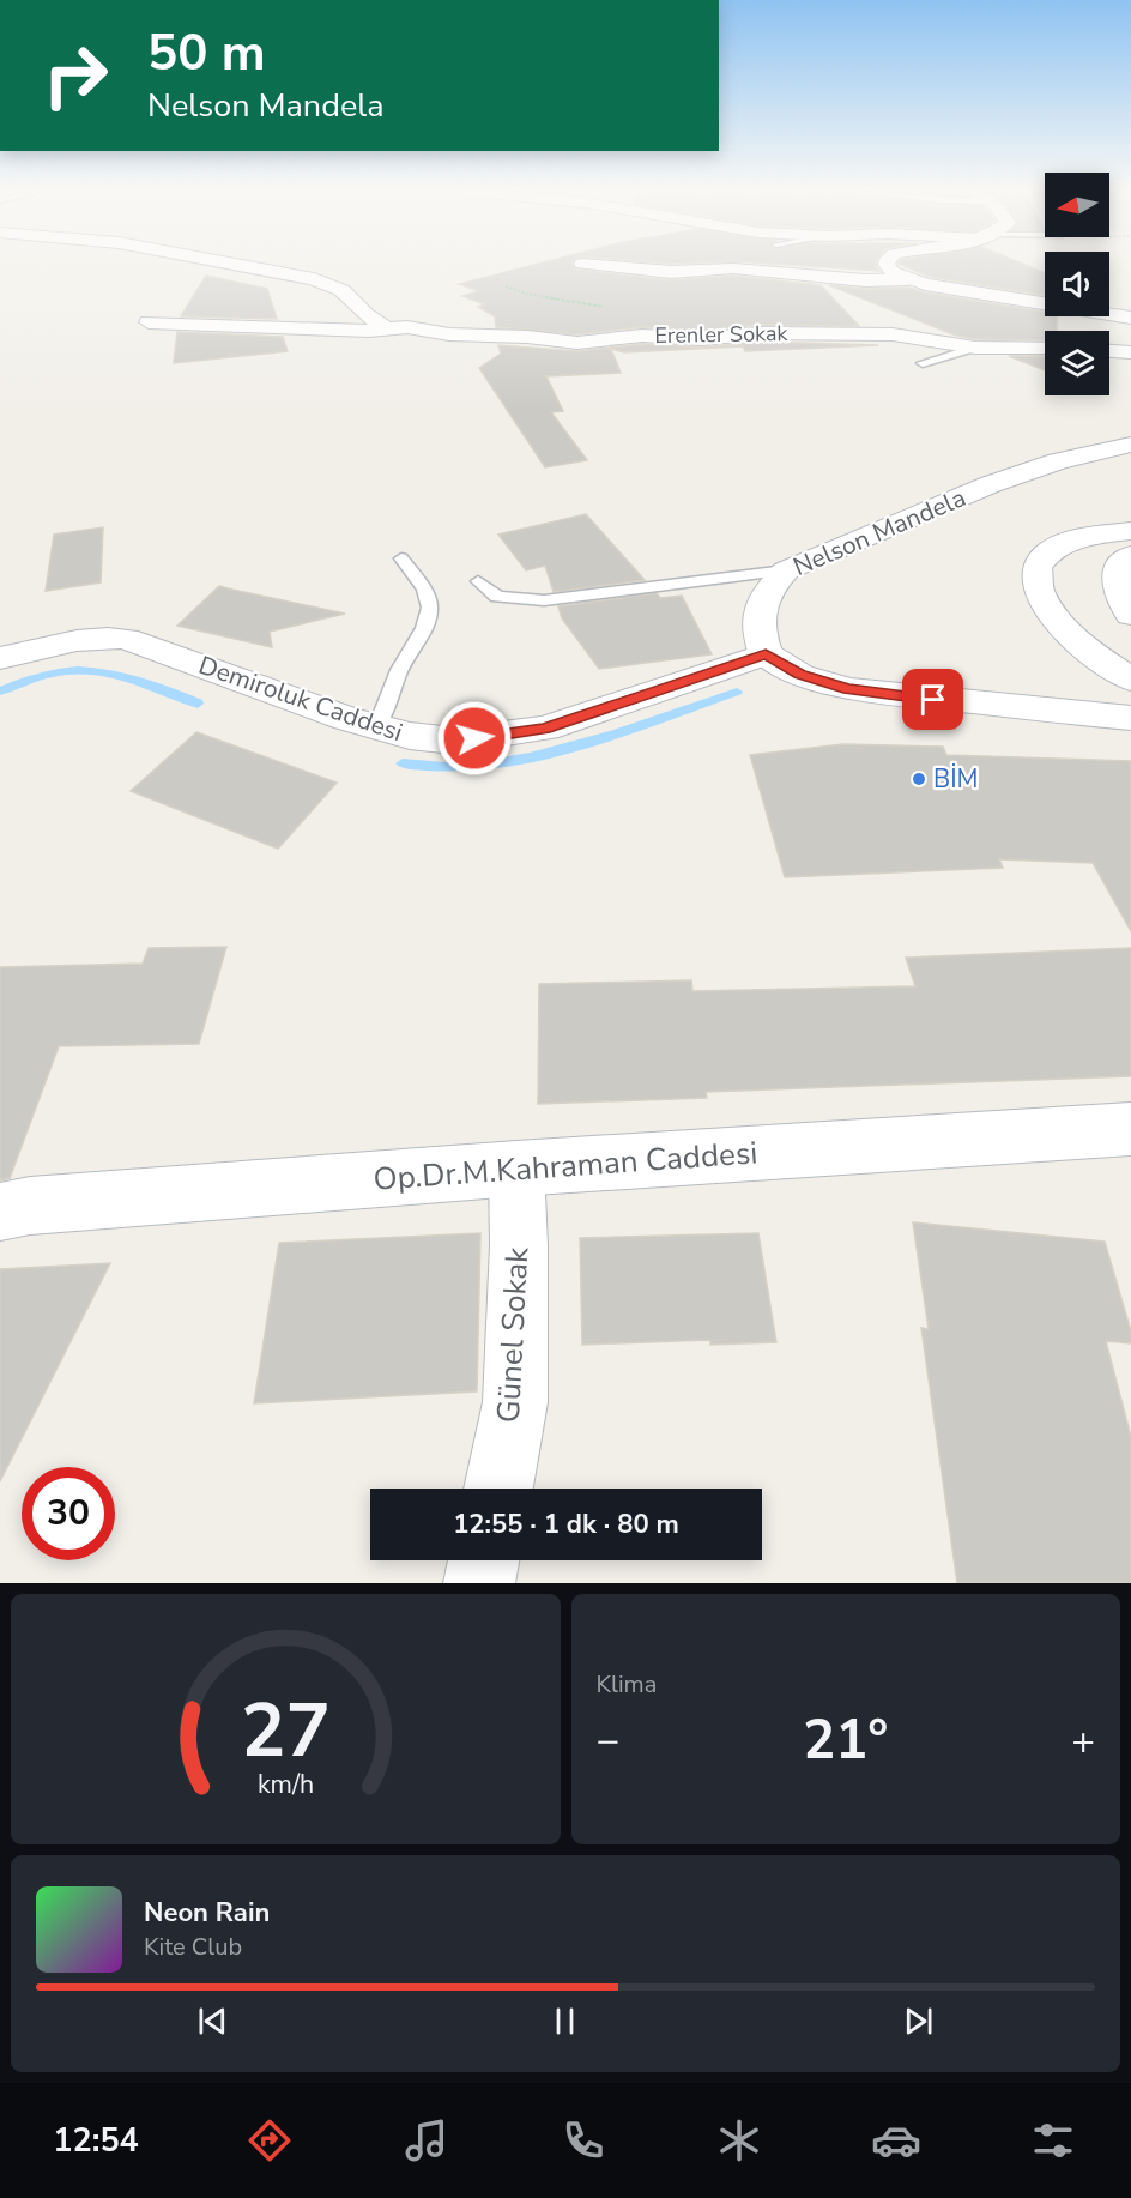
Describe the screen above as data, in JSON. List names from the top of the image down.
{
  "streets": {
    "street": [
      "Erenler Sokak",
      "Nelson Mandela",
      "Demiroluk Caddesi",
      "Op.Dr.M.Kahraman Caddesi",
      "Günel Sokak"
    ]
  },
  "crossings": [
    ["Nelson Mandela", "Demiroluk Caddesi"],
    ["Op.Dr.M.Kahraman Caddesi", "Günel Sokak"]
  ],
  "places": ["BİM"],
  "north": "left",
  "page": {
    "turn": ["50 m", "Nelson Mandela"],
    "limit": "30",
    "trip": "12:55 · 1 dk · 80 m",
    "tile": "Klima",
    "heat": ["−", "21°", "+"],
    "song": ["Neon Rain", "Kite Club"],
    "tabs": "12:54",
    "gauge": ["27", "km/h"]
  }
}
